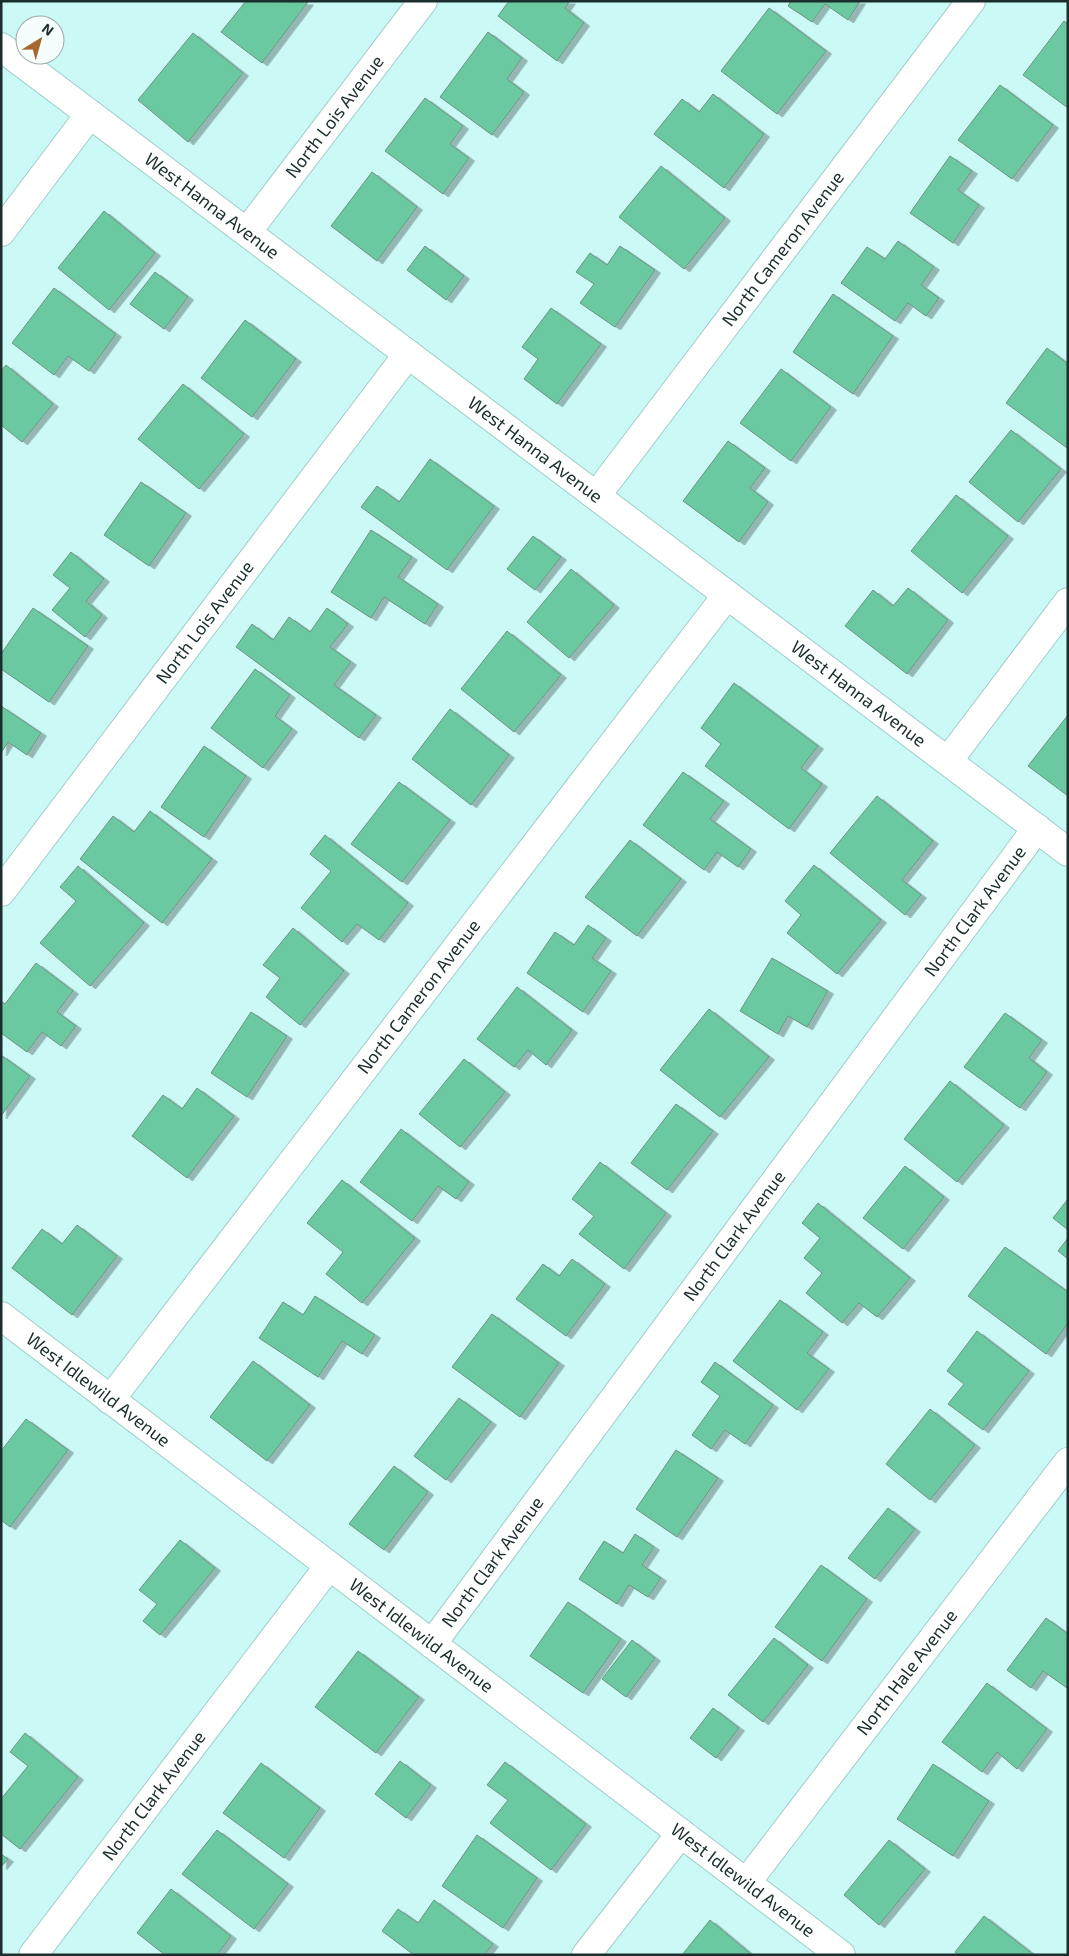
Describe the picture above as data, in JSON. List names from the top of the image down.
{
  "streets": {
    "street": [
      "North Lois Avenue",
      "West Hanna Avenue",
      "North Cameron Avenue",
      "North Clark Avenue",
      "West Idlewild Avenue",
      "North Hale Avenue"
    ]
  },
  "crossings": [
    ["North Lois Avenue", "West Hanna Avenue"],
    ["West Hanna Avenue", "North Cameron Avenue"],
    ["West Hanna Avenue", "North Clark Avenue"],
    ["North Cameron Avenue", "West Idlewild Avenue"],
    ["North Clark Avenue", "West Idlewild Avenue"],
    ["West Idlewild Avenue", "North Hale Avenue"]
  ],
  "north": "top right"
}
